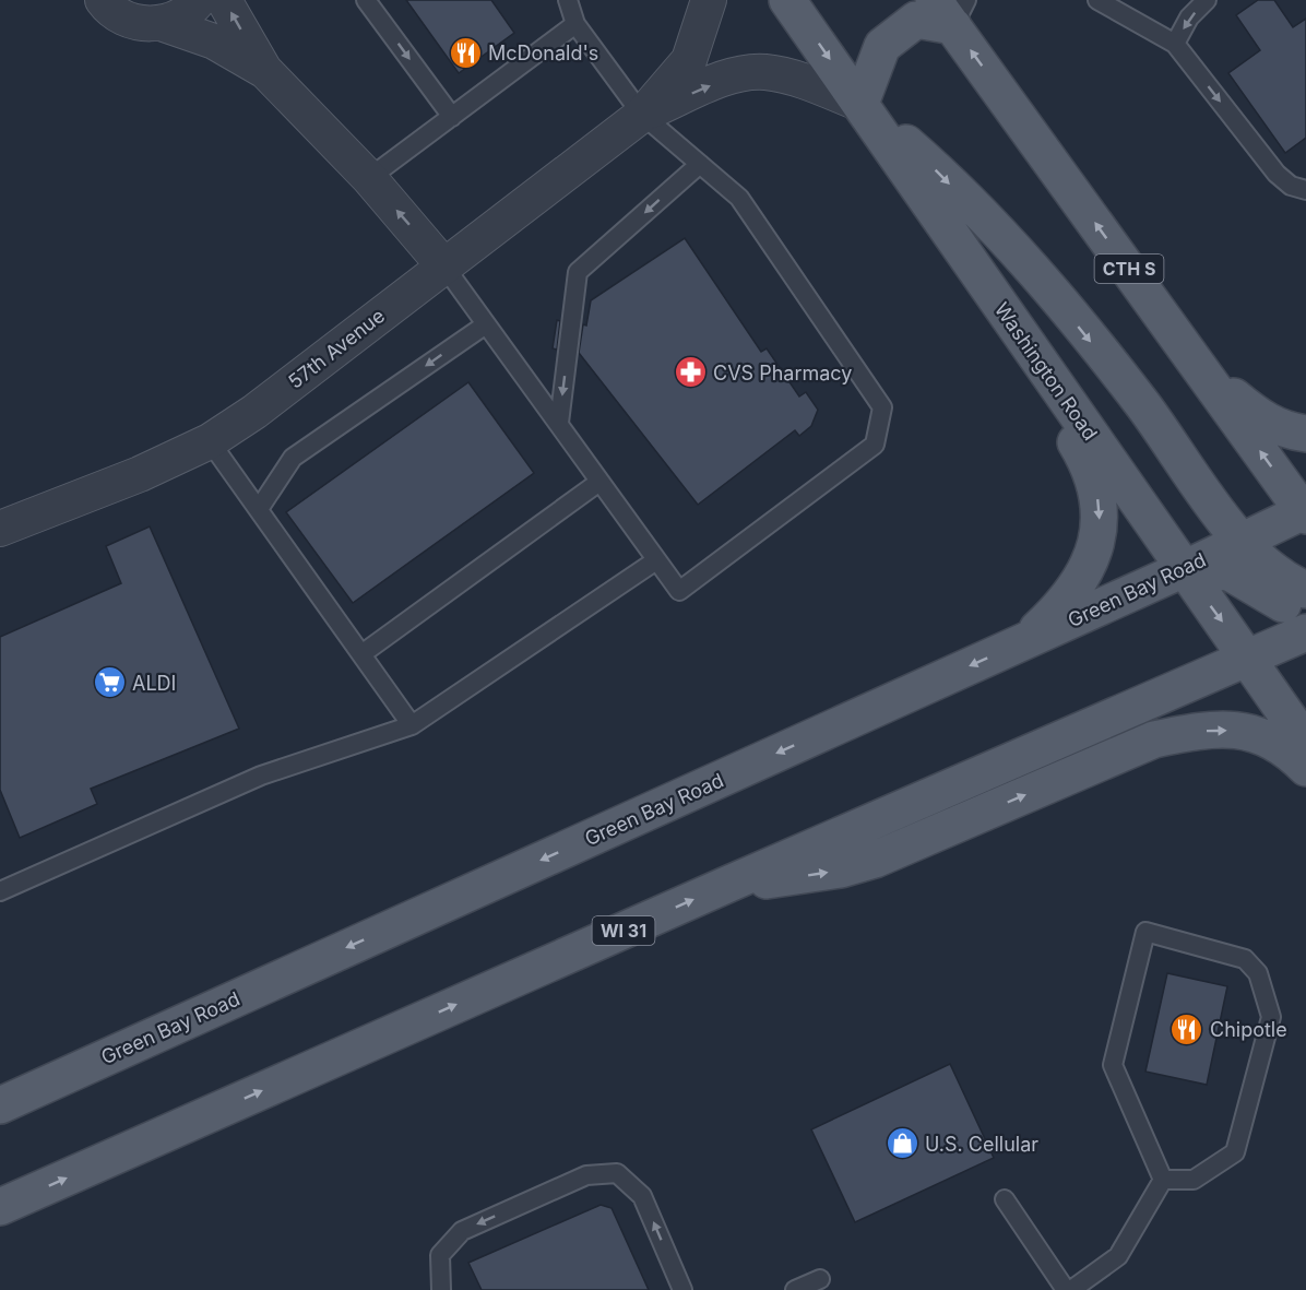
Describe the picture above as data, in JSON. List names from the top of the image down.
{
  "streets": {
    "main road": [
      "CTH S",
      "Washington Road",
      "Green Bay Road",
      "WI 31"
    ],
    "street": ["57th Avenue"]
  },
  "crossings": [
    ["CTH S", "Green Bay Road"],
    ["57th Avenue", "Washington Road"],
    ["Washington Road", "Green Bay Road"],
    ["Washington Road", "WI 31"]
  ],
  "places": {
    "restaurant": ["McDonald's", "Chipotle"],
    "pharmacy": ["CVS Pharmacy"],
    "supermarket": ["ALDI"],
    "shop": ["U.S. Cellular"]
  }
}
